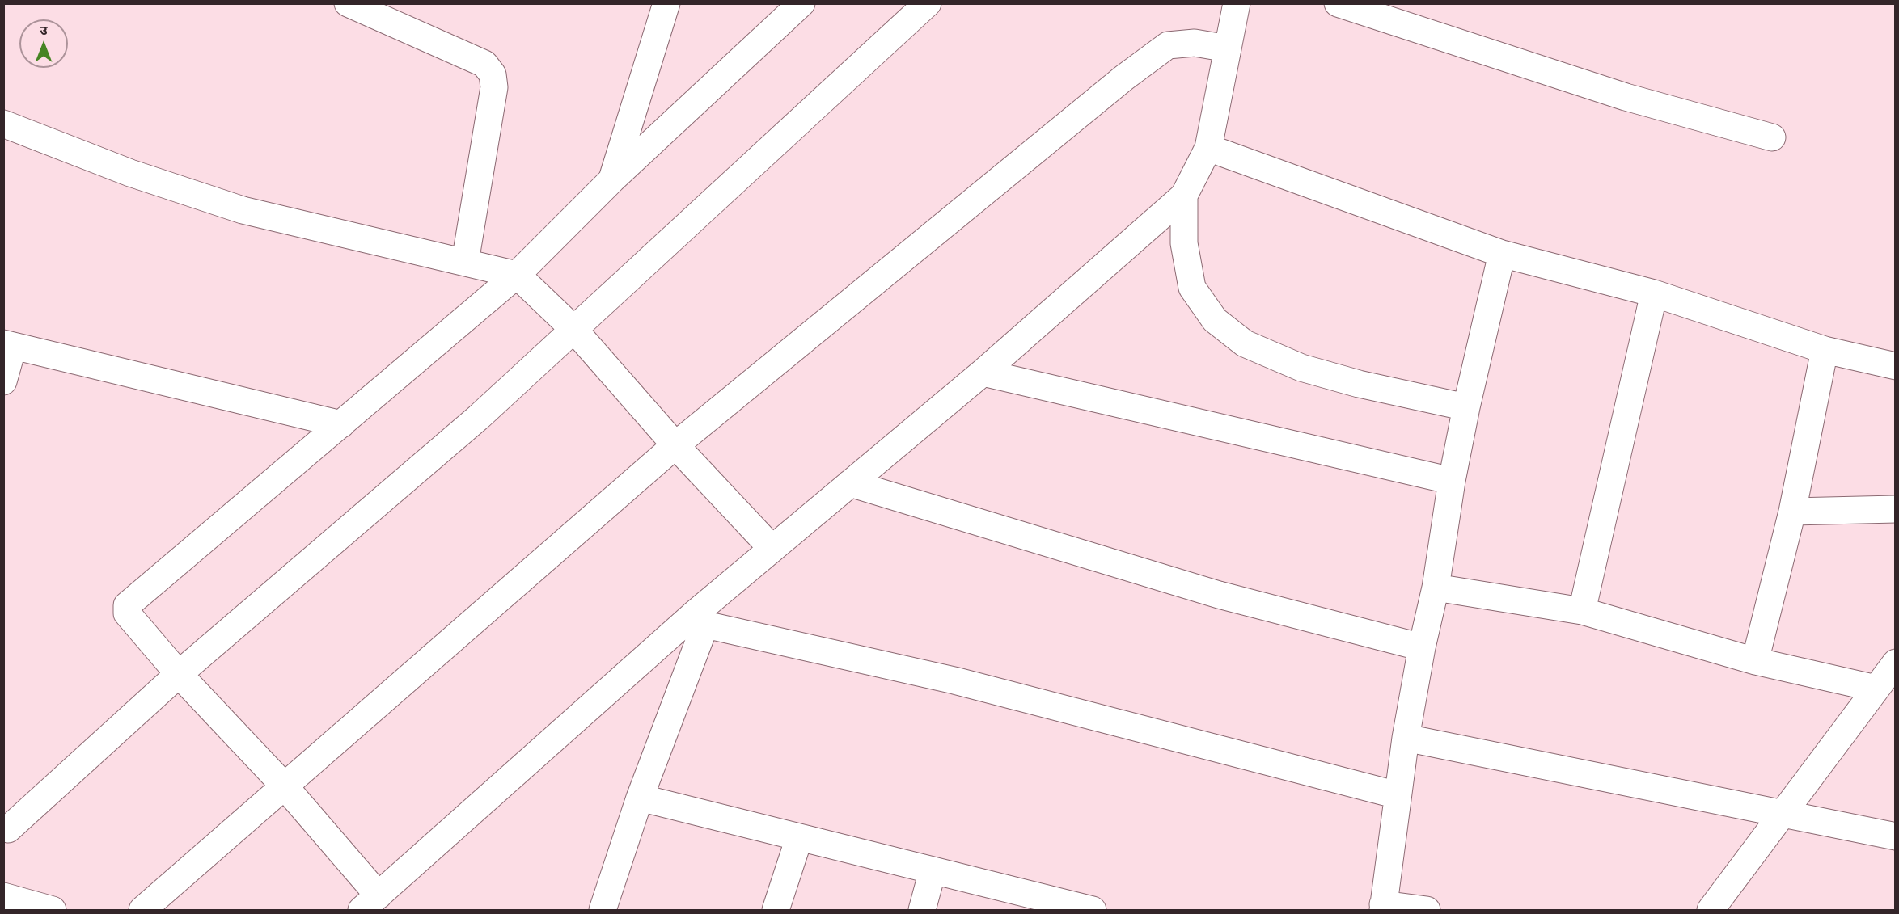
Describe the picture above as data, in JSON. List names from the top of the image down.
{
  "north": "top"
}
